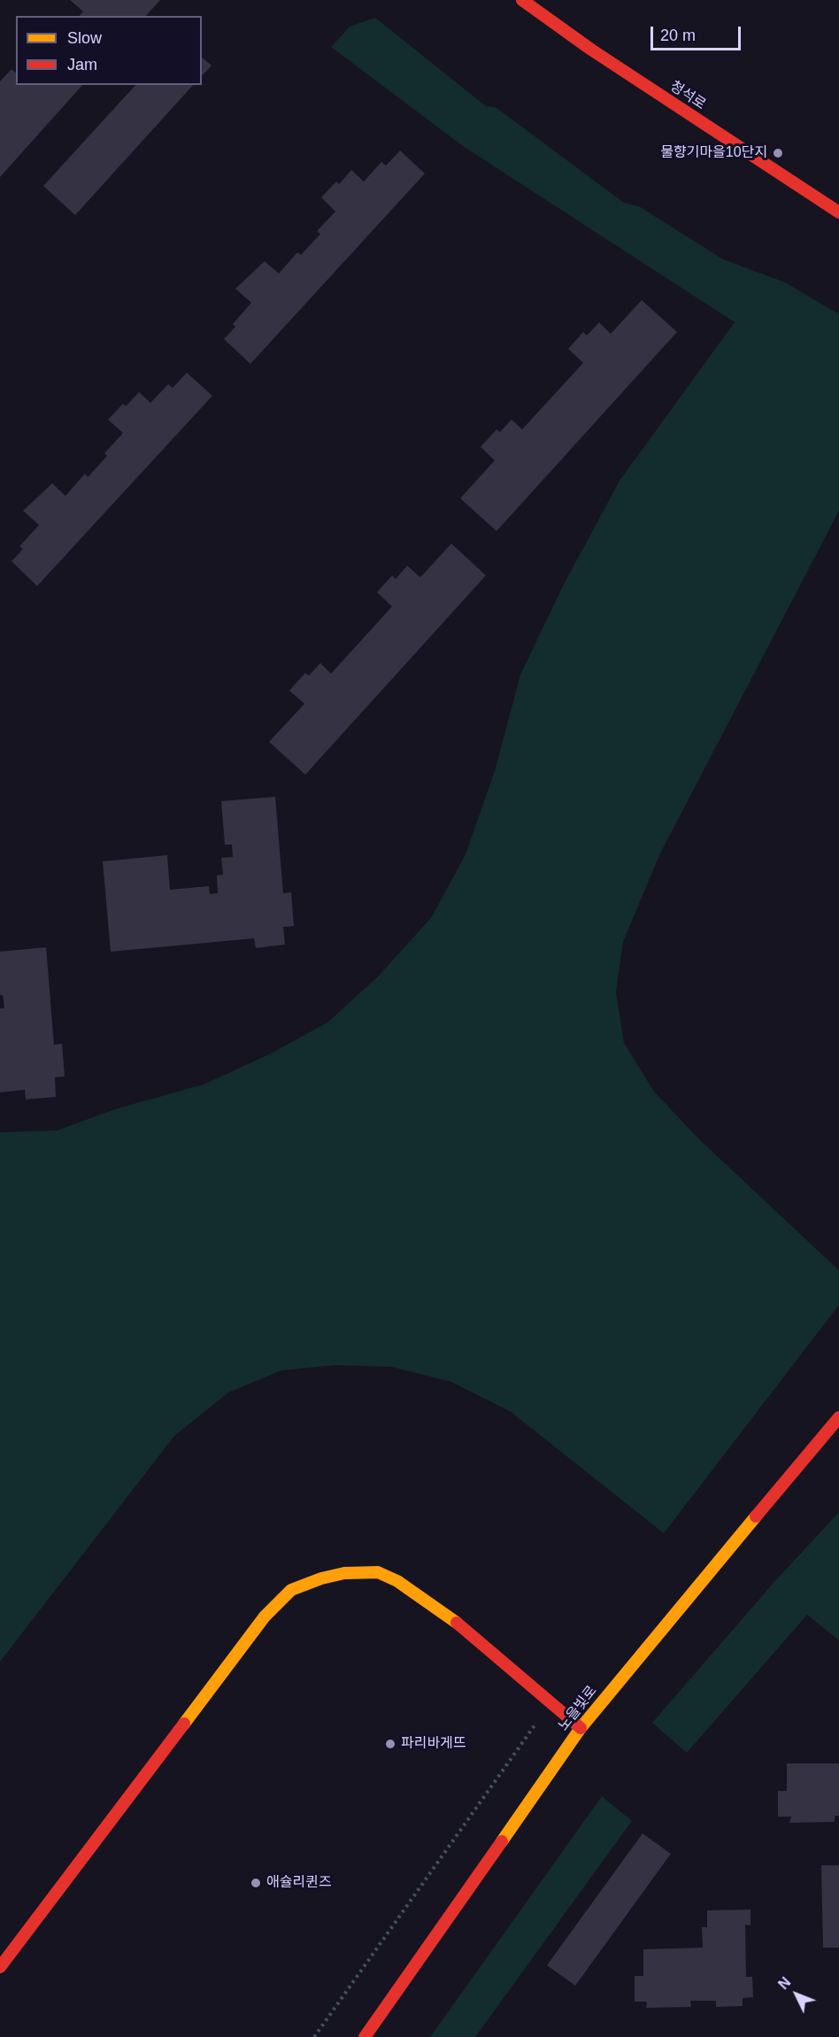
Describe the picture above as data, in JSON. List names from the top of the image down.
{
  "streets": {
    "street": ["청석로", "노을빛로"]
  },
  "places": ["물향기마을10단지", "파리바게뜨", "애슐리퀸즈"],
  "legend": ["Slow", "Jam"],
  "scale_bar": "20 m",
  "north": "top left"
}
